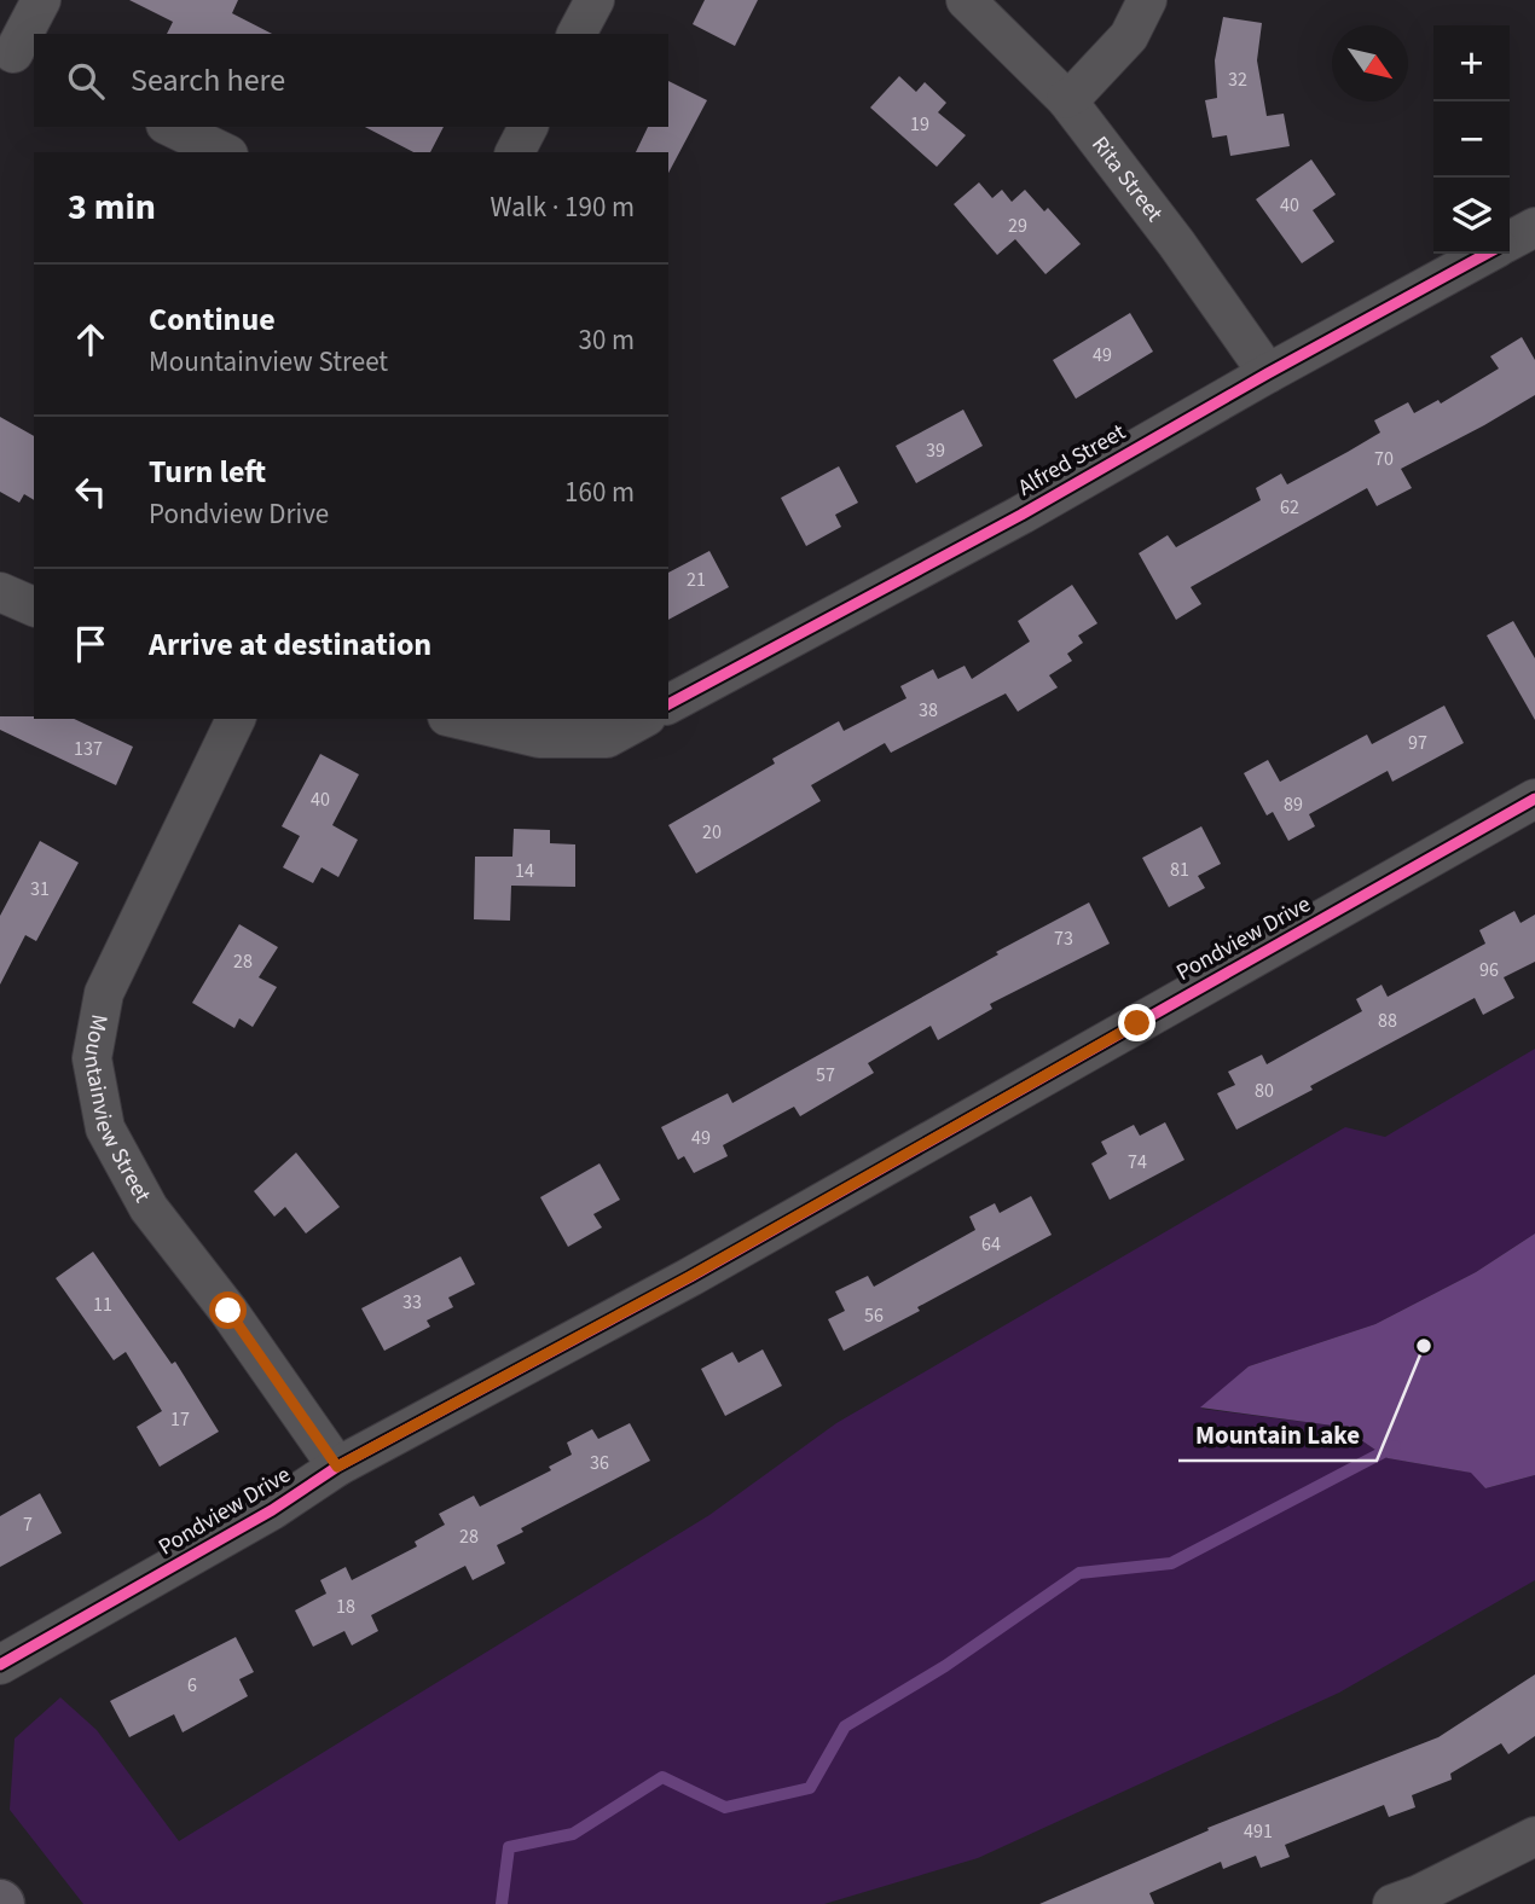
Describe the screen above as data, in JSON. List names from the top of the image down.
{
  "streets": {
    "street": [
      "Rita Street",
      "Alfred Street",
      "Pondview Drive",
      "Mountainview Street"
    ]
  },
  "crossings": [
    ["Rita Street", "Alfred Street"],
    ["Pondview Drive", "Mountainview Street"]
  ],
  "places": ["Mountain Lake"],
  "house_numbers": [
    "32",
    "19",
    "40",
    "29",
    "49",
    "39",
    "70",
    "62",
    "21",
    "38",
    "97",
    "137",
    "40",
    "89",
    "20",
    "81",
    "14",
    "31",
    "73",
    "28",
    "96",
    "88",
    "57",
    "80",
    "49",
    "74",
    "64",
    "33",
    "11",
    "56",
    "17",
    "36",
    "7",
    "28",
    "18",
    "6",
    "491"
  ],
  "north": "bottom right",
  "page": {
    "map_buttons": ["+", "−"],
    "search": "Search here",
    "heading": ["3 min", "Walk · 190 m"],
    "list": [
      ["Continue", "Mountainview Street", "30 m"],
      ["Turn left", "Pondview Drive", "160 m"],
      "Arrive at destination"
    ]
  }
}
